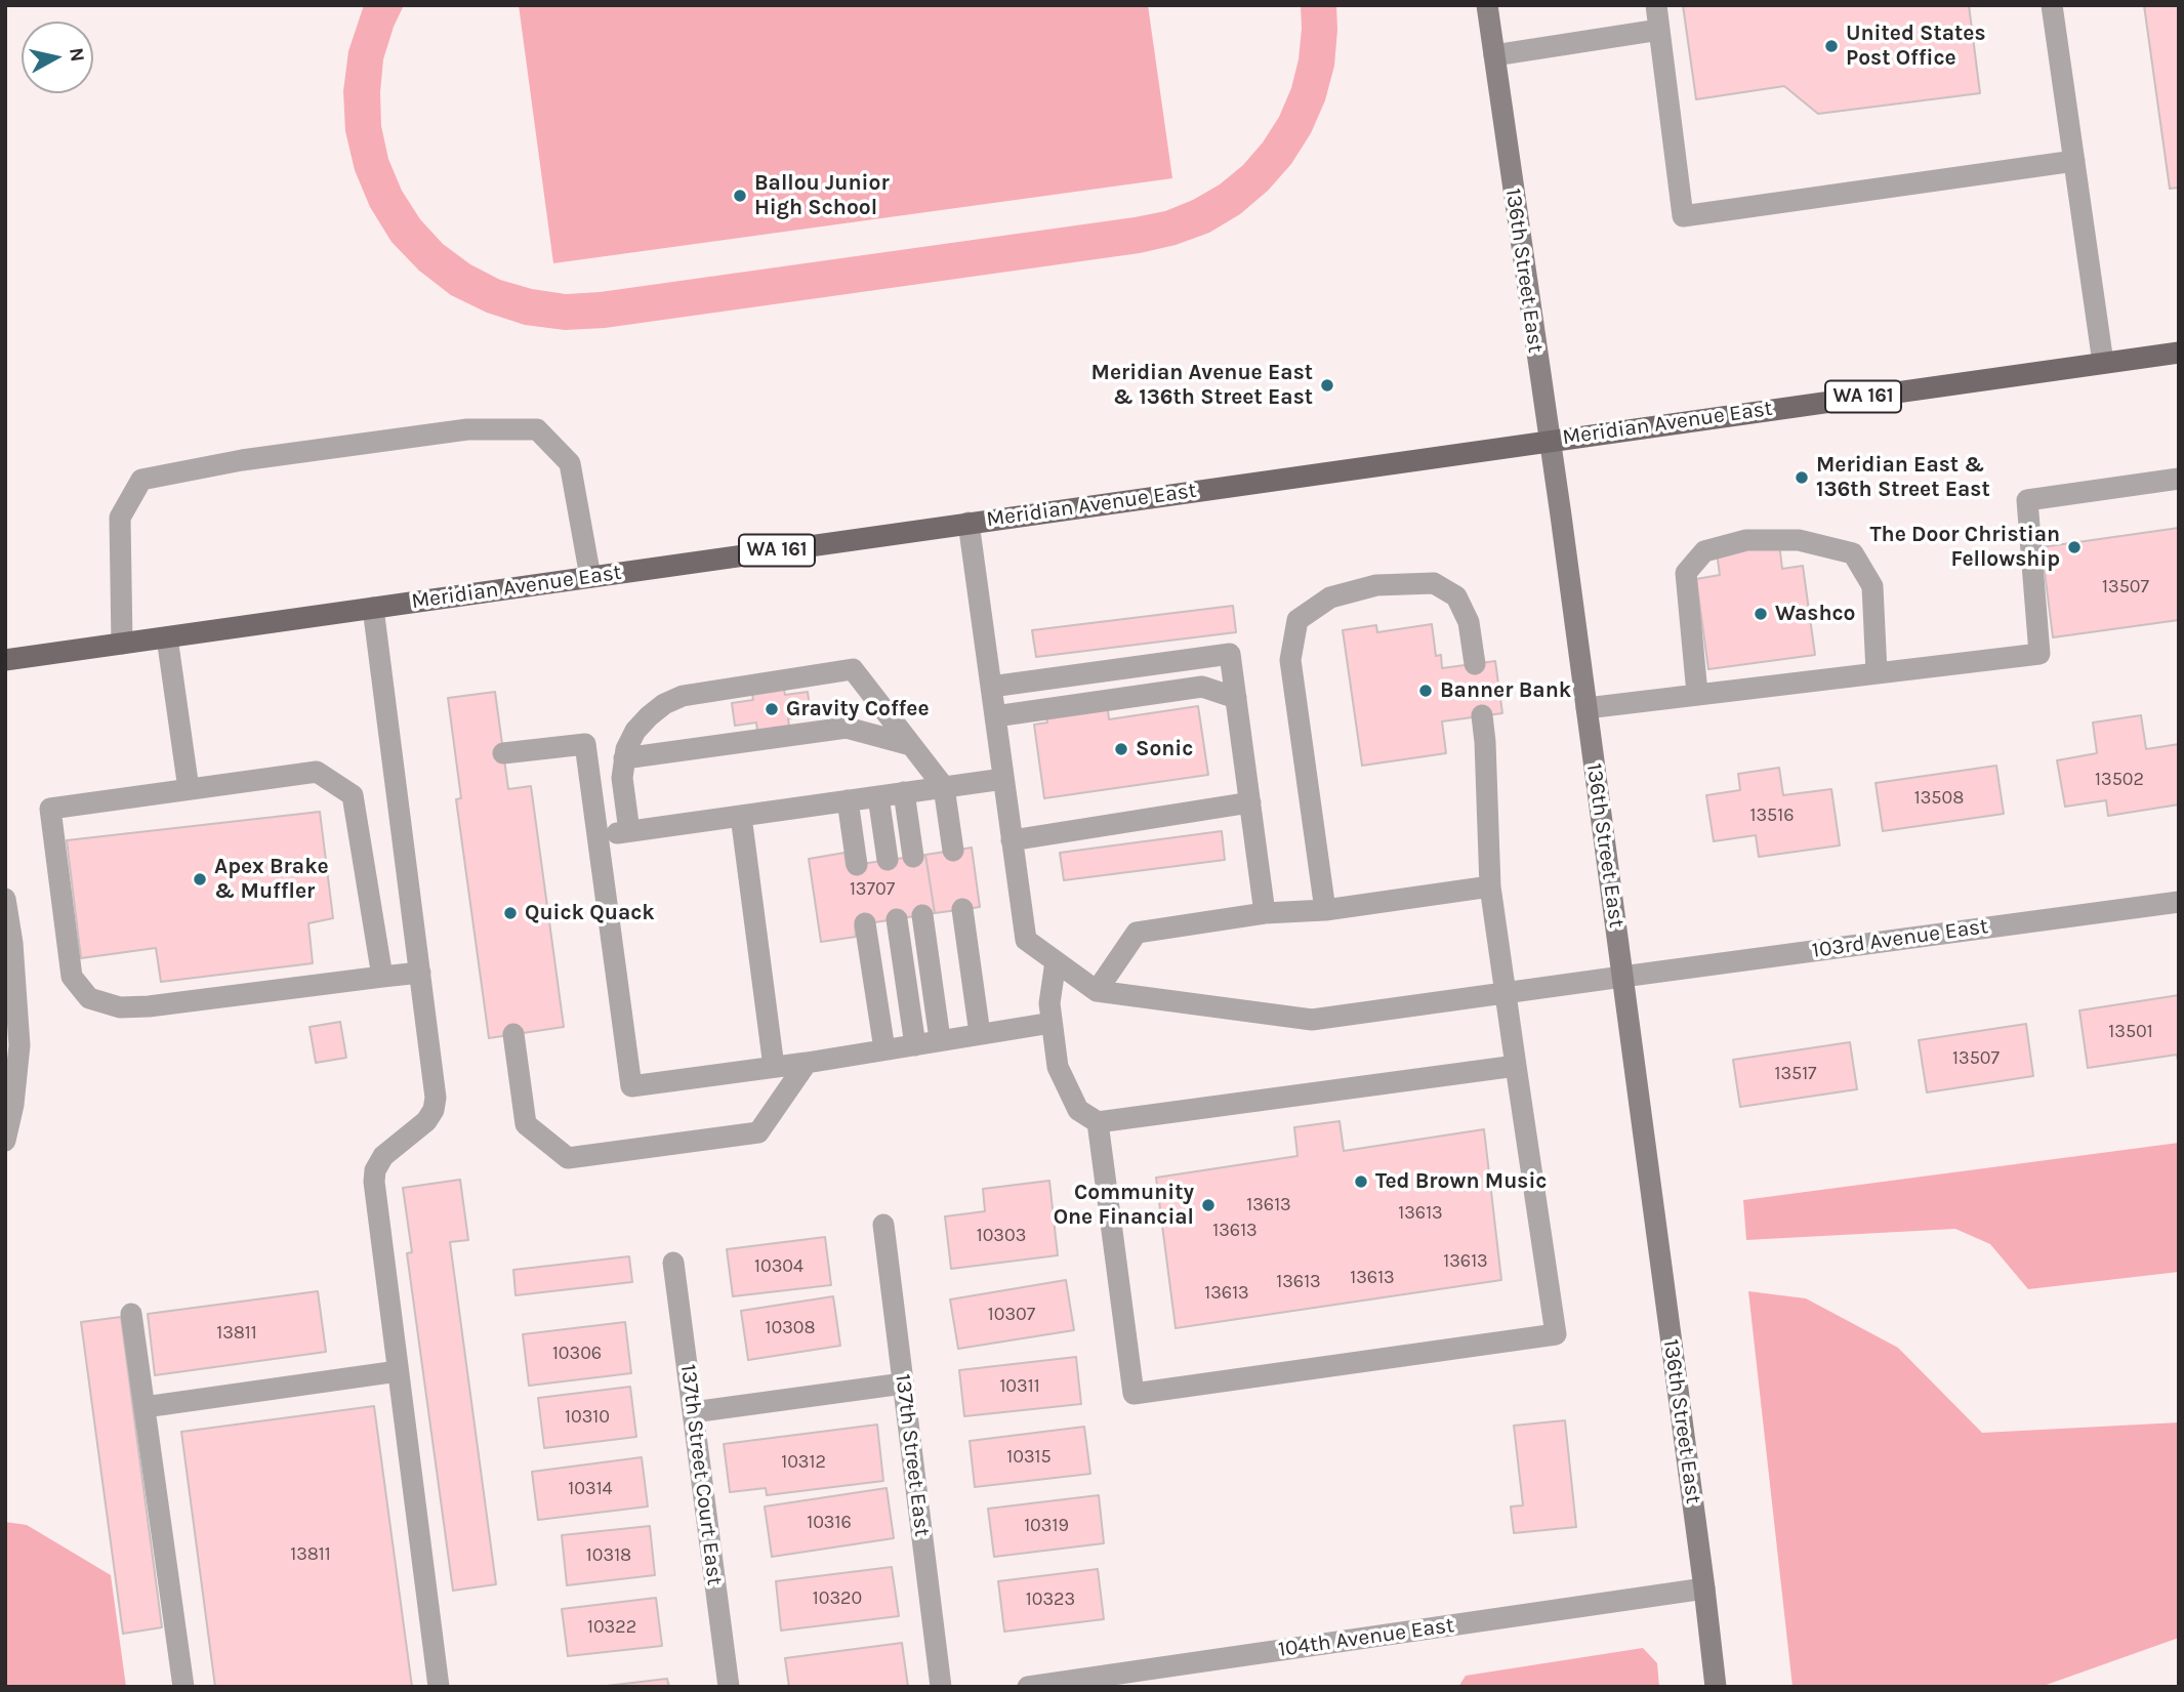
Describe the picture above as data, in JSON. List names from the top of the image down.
{
  "streets": {
    "main road": ["WA 161", "Meridian Avenue East"],
    "street": [
      "136th Street East",
      "103rd Avenue East",
      "137th Street East",
      "137th Street Court East",
      "104th Avenue East"
    ]
  },
  "crossings": [
    ["136th Street East", "Meridian Avenue East"],
    ["136th Street East", "103rd Avenue East"],
    ["136th Street East", "104th Avenue East"]
  ],
  "places": [
    "United States Post Office",
    "Ballou Junior High School",
    "Meridian Avenue East & 136th Street East",
    "Meridian East & 136th Street East",
    "The Door Christian Fellowship",
    "Washco",
    "Banner Bank",
    "Gravity Coffee",
    "Sonic",
    "Apex Brake & Muffler",
    "Quick Quack",
    "Ted Brown Music",
    "Community One Financial"
  ],
  "house_numbers": [
    "13507",
    "13502",
    "13508",
    "13516",
    "13707",
    "13501",
    "13507",
    "13517",
    "13613",
    "13613",
    "13613",
    "10303",
    "13613",
    "10304",
    "13613",
    "13613",
    "13613",
    "10307",
    "10308",
    "13811",
    "10306",
    "10311",
    "10310",
    "10315",
    "10312",
    "10314",
    "10316",
    "10319",
    "13811",
    "10318",
    "10320",
    "10323",
    "10322"
  ],
  "north": "right"
}
